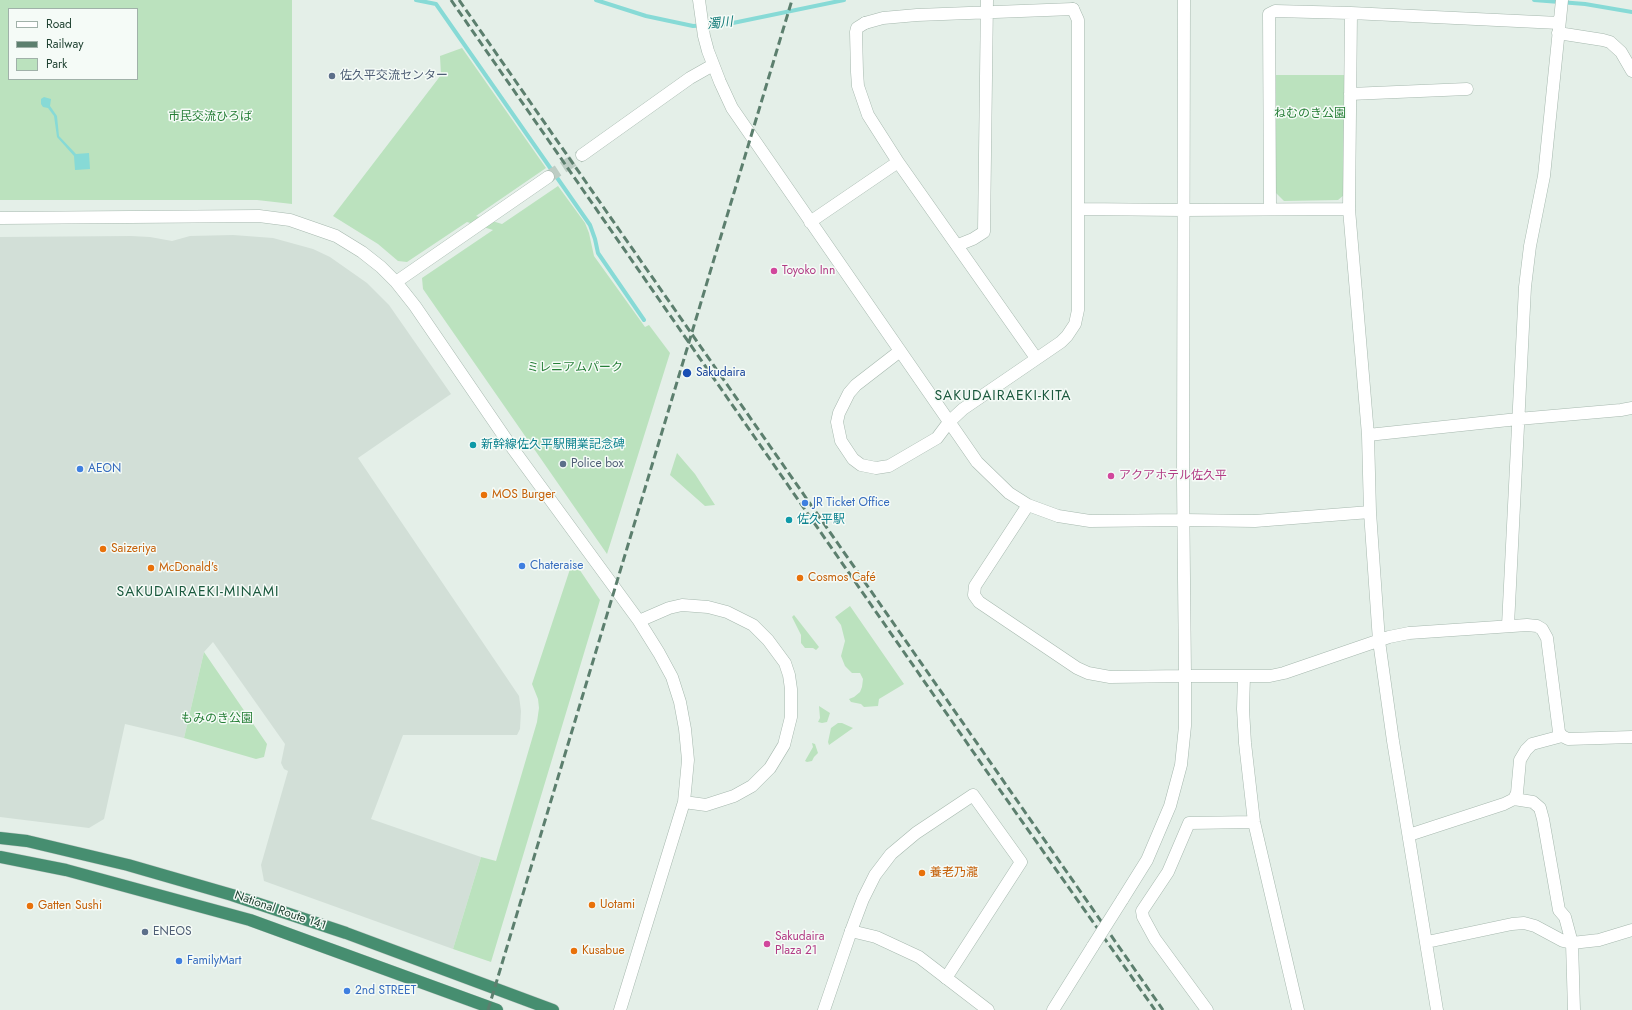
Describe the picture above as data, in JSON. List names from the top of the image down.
{
  "streets": {
    "highway": ["National Route 141"]
  },
  "districts": ["SAKUDAIRAEKI-KITA", "SAKUDAIRAEKI-MINAMI"],
  "water": ["濁川"],
  "parks": [
    "ねむのき公園",
    "市民交流ひろば",
    "ミレニアムパーク",
    "もみのき公園"
  ],
  "places": [
    "佐久平交流センター",
    "Toyoko Inn",
    "Sakudaira",
    "新幹線佐久平駅開業記念碑",
    "Police box",
    "AEON",
    "アクアホテル佐久平",
    "MOS Burger",
    "JR Ticket Office",
    "佐久平駅",
    "Saizeriya",
    "Chateraise",
    "McDonald's",
    "Cosmos Café",
    "養老乃瀧",
    "Uotami",
    "Gatten Sushi",
    "ENEOS",
    "Sakudaira Plaza 21",
    "Kusabue",
    "FamilyMart",
    "2nd STREET"
  ],
  "legend": ["Road", "Railway", "Park"]
}
